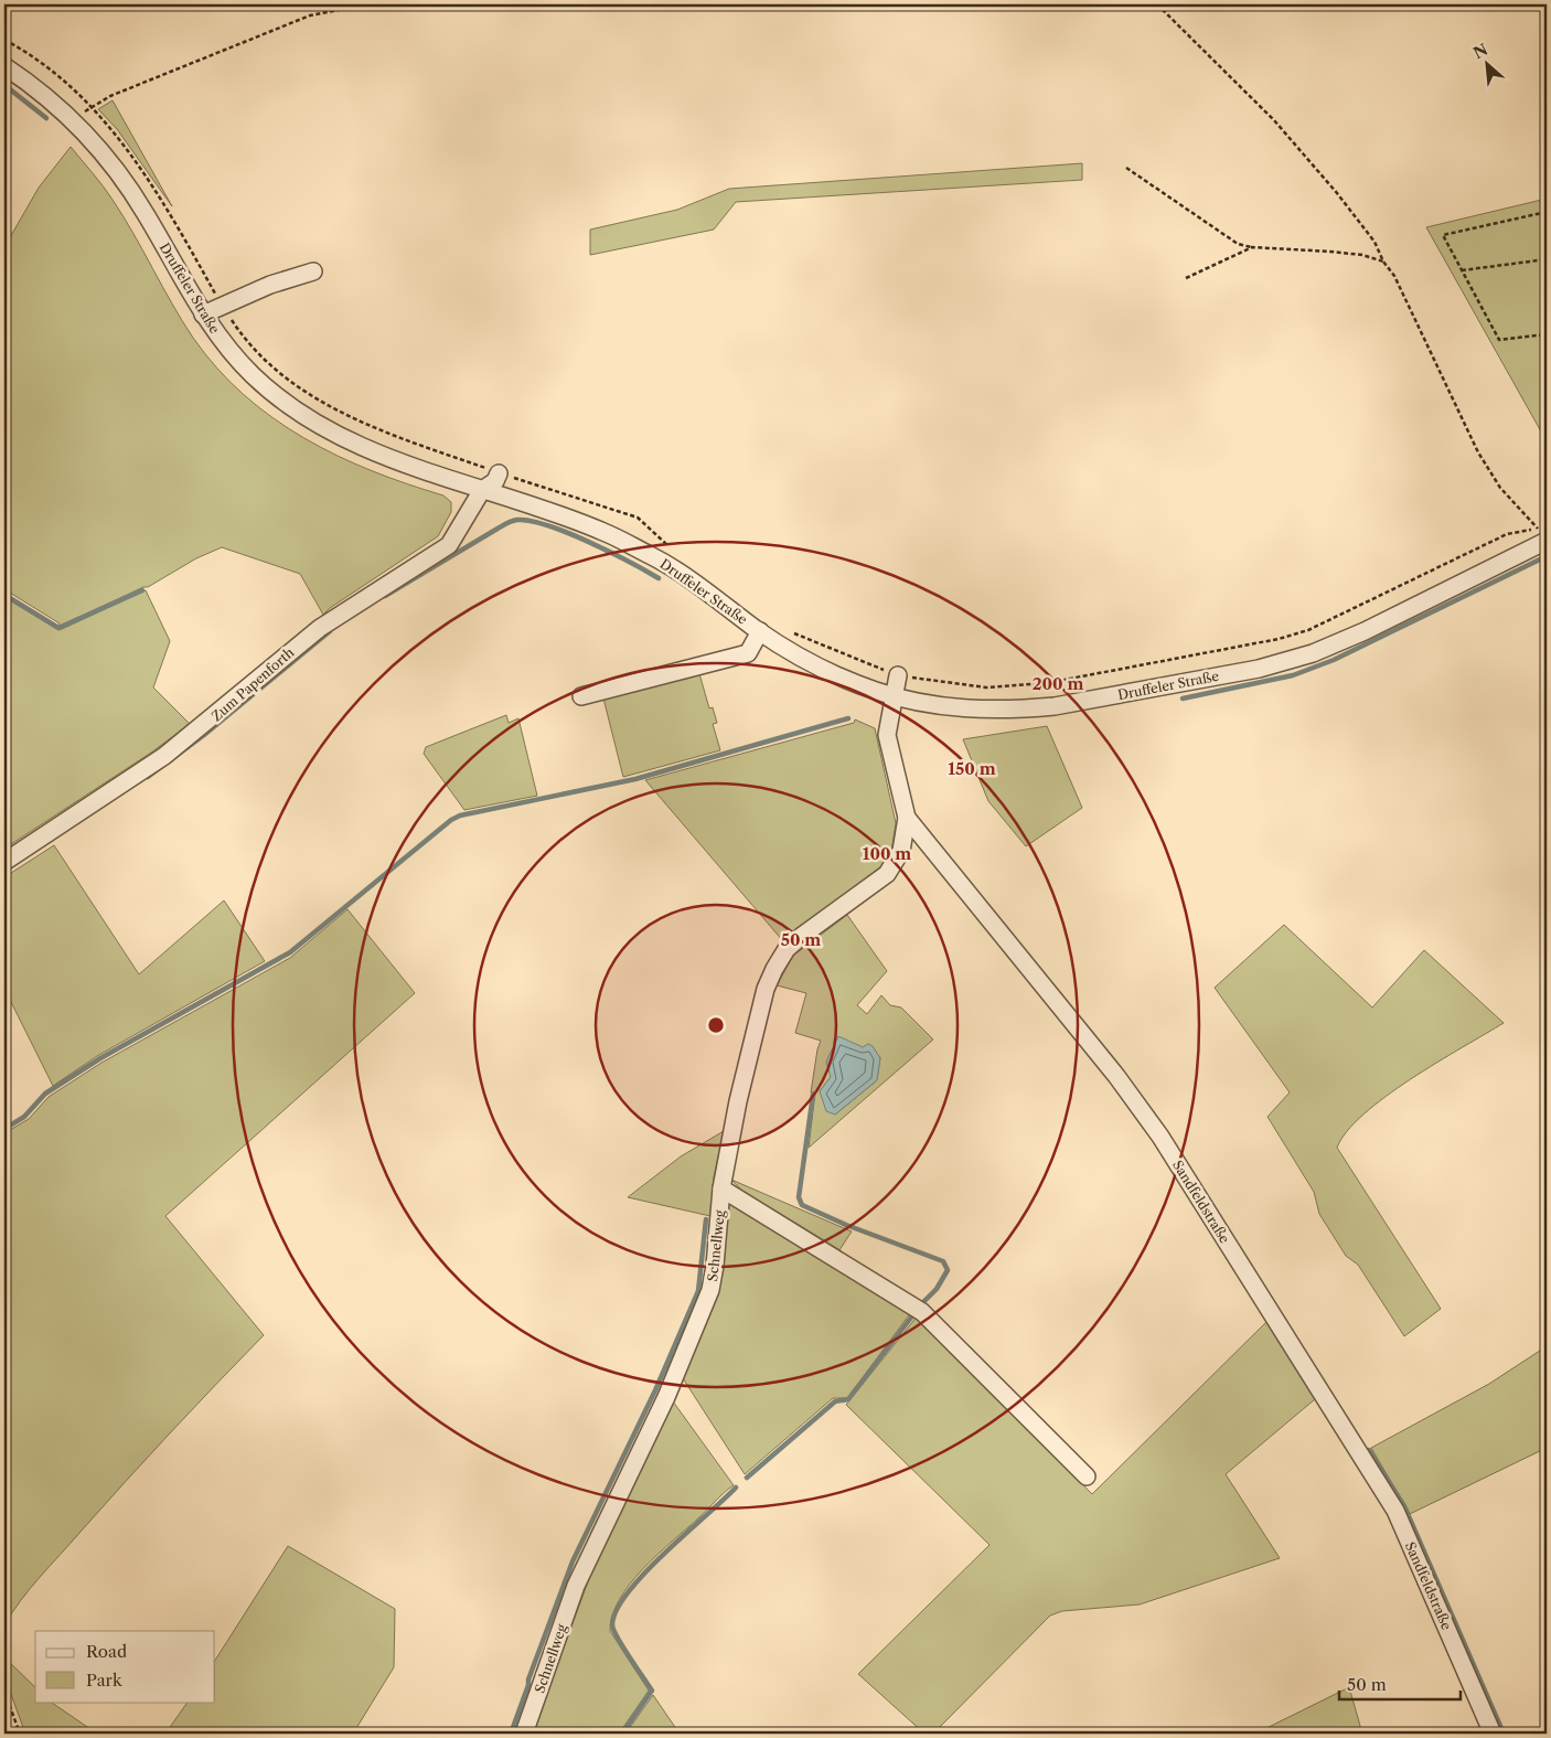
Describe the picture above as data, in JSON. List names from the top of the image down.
{
  "streets": {
    "street": [
      "Druffeler Straße",
      "Zum Papenforth",
      "Sandfeldstraße",
      "Schnellweg"
    ]
  },
  "crossings": [
    ["Druffeler Straße", "Zum Papenforth"],
    ["Druffeler Straße", "Sandfeldstraße"],
    ["Sandfeldstraße", "Schnellweg"]
  ],
  "legend": ["Road", "Park"],
  "scale_bar": "50 m",
  "north": "top left",
  "rings": [
    "200 m",
    "150 m",
    "100 m",
    "50 m"
  ]
}
